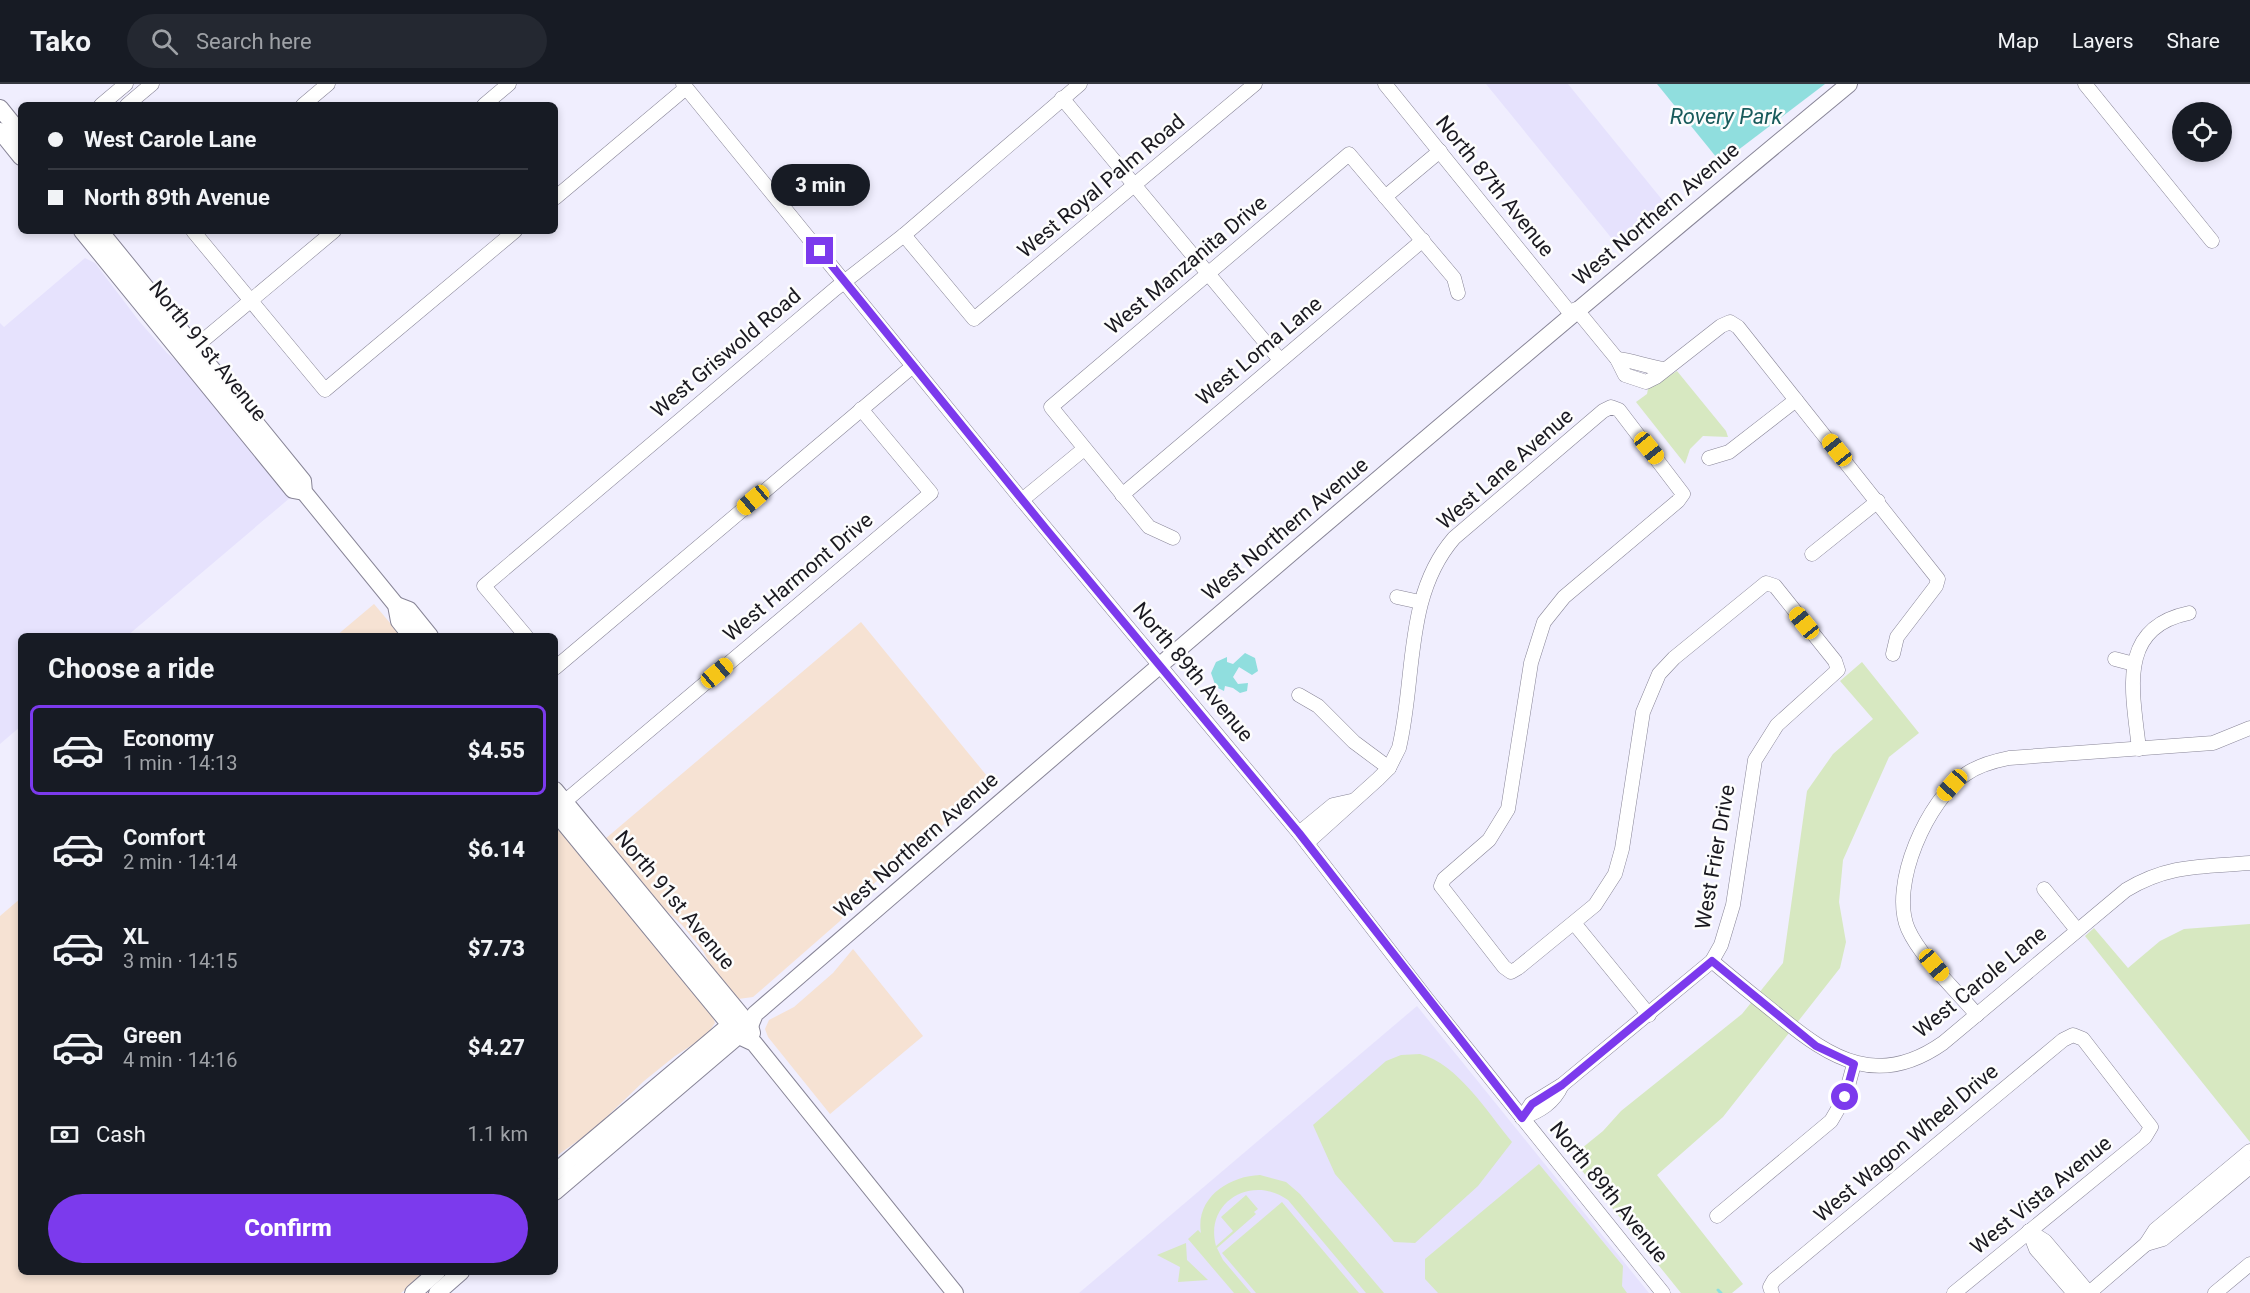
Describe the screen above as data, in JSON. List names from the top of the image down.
{
  "streets": {
    "main road": ["West Northern Avenue", "North 91st Avenue"],
    "street": [
      "West Royal Palm Road",
      "North 87th Avenue",
      "West Manzanita Drive",
      "West Loma Lane",
      "West Griswold Road",
      "West Lane Avenue",
      "West Harmont Drive",
      "North 89th Avenue",
      "West Frier Drive",
      "West Carole Lane",
      "West Wagon Wheel Drive",
      "West Vista Avenue"
    ]
  },
  "crossings": [
    ["West Royal Palm Road", "West Griswold Road"],
    ["North 87th Avenue", "West Northern Avenue"],
    ["West Northern Avenue", "North 91st Avenue"],
    ["West Northern Avenue", "North 89th Avenue"],
    ["West Griswold Road", "North 89th Avenue"],
    ["West Lane Avenue", "North 89th Avenue"],
    ["West Lane Avenue", "West Frier Drive"],
    ["North 89th Avenue", "West Frier Drive"],
    ["West Wagon Wheel Drive", "West Vista Avenue"]
  ],
  "water": ["Rovery Park"],
  "page": {
    "header": "Tako",
    "search": "Search here",
    "nav": ["Map", "Layers", "Share"],
    "banner": ["West Carole Lane", "North 89th Avenue"],
    "bubble": "3 min",
    "heading": "Choose a ride",
    "list": [
      {
        "name": "Economy",
        "note": "1 min · 14:13",
        "value": "$4.55"
      },
      {
        "name": "Comfort",
        "note": "2 min · 14:14",
        "value": "$6.14"
      },
      {
        "name": "XL",
        "note": "3 min · 14:15",
        "value": "$7.73"
      },
      {
        "name": "Green",
        "note": "4 min · 14:16",
        "value": "$4.27"
      }
    ],
    "pay": ["Cash", "1.1 km"],
    "buttons": "Confirm"
  }
}
